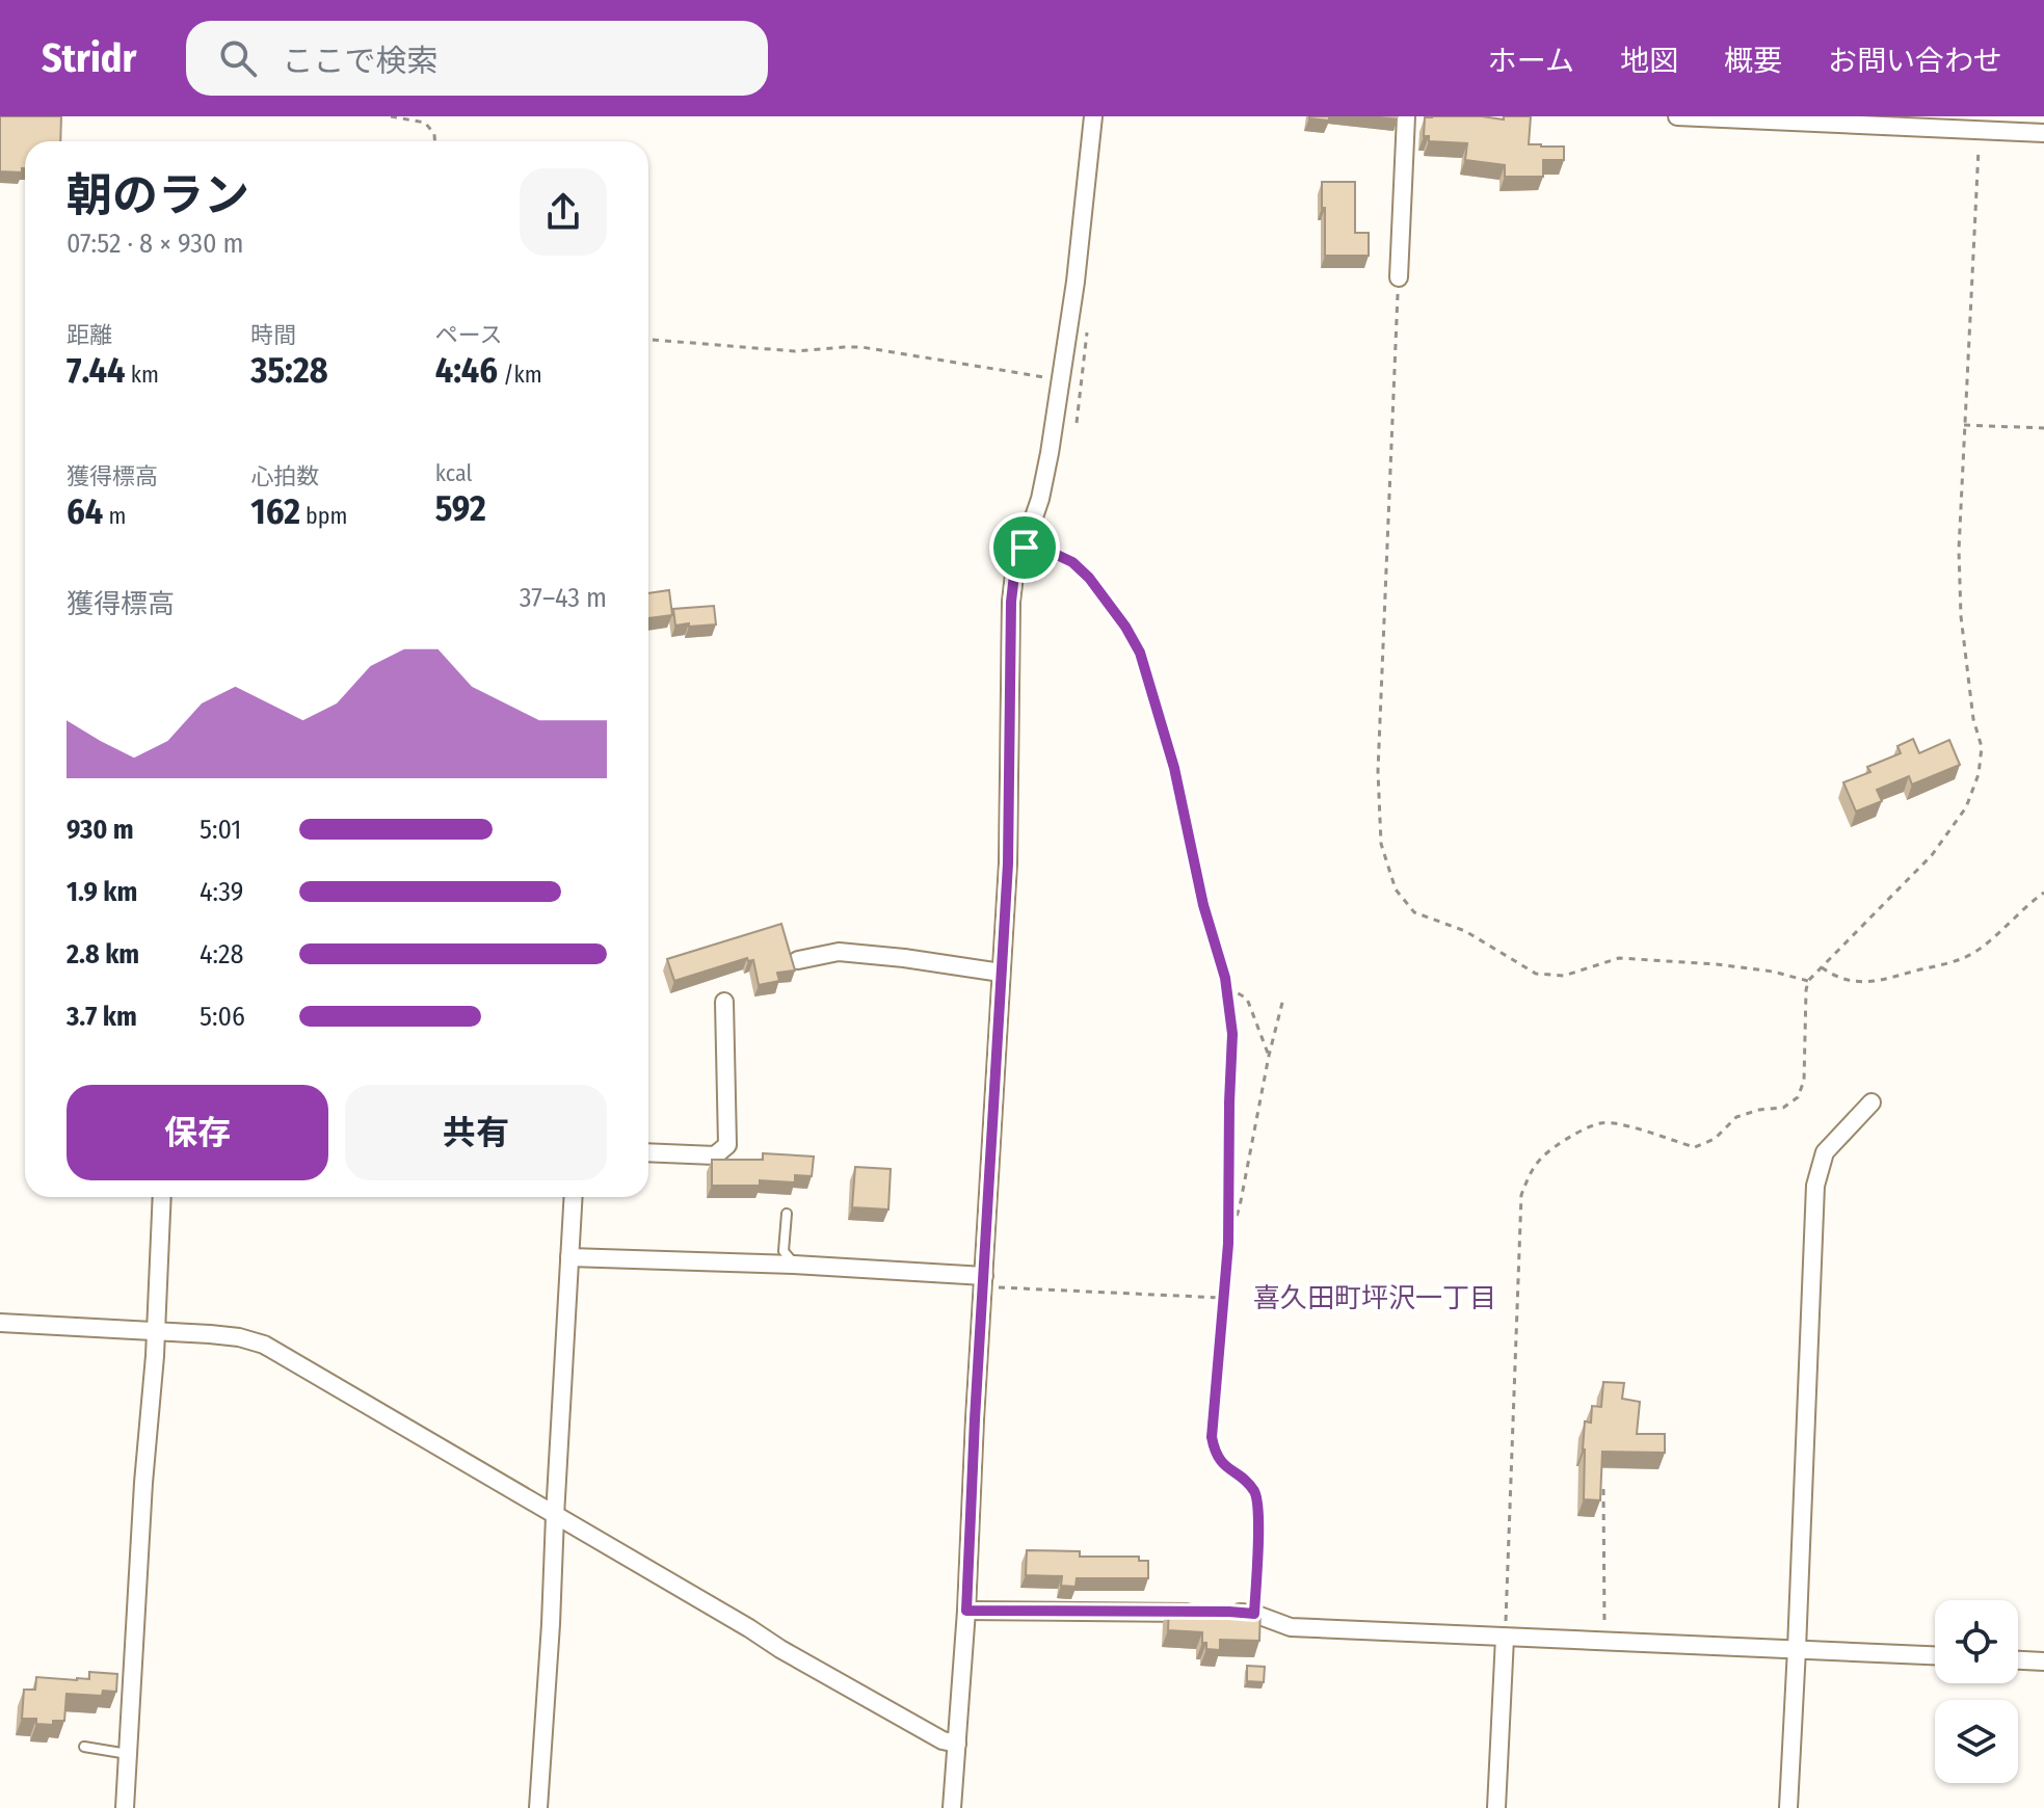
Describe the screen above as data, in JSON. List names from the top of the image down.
{
  "districts": ["喜久田町坪沢一丁目"],
  "page": {
    "header": "Stridr",
    "search": "ここで検索",
    "nav": [
      "ホーム",
      "地図",
      "概要",
      "お問い合わせ"
    ],
    "heading": ["朝のラン", "07:52 · 8 × 930 m"],
    "stats": [
      ["距離", "7.44 km"],
      ["時間", "35:28"],
      ["ペース", "4:46 /km"],
      ["獲得標高", "64 m"],
      ["心拍数", "162 bpm"],
      ["kcal", "592"]
    ],
    "chart": ["獲得標高", "37–43 m"],
    "list": [
      {
        "name": "930 m",
        "note": "5:01"
      },
      {
        "name": "1.9 km",
        "note": "4:39"
      },
      {
        "name": "2.8 km",
        "note": "4:28"
      },
      {
        "name": "3.7 km",
        "note": "5:06"
      }
    ],
    "buttons": ["保存", "共有"]
  }
}
